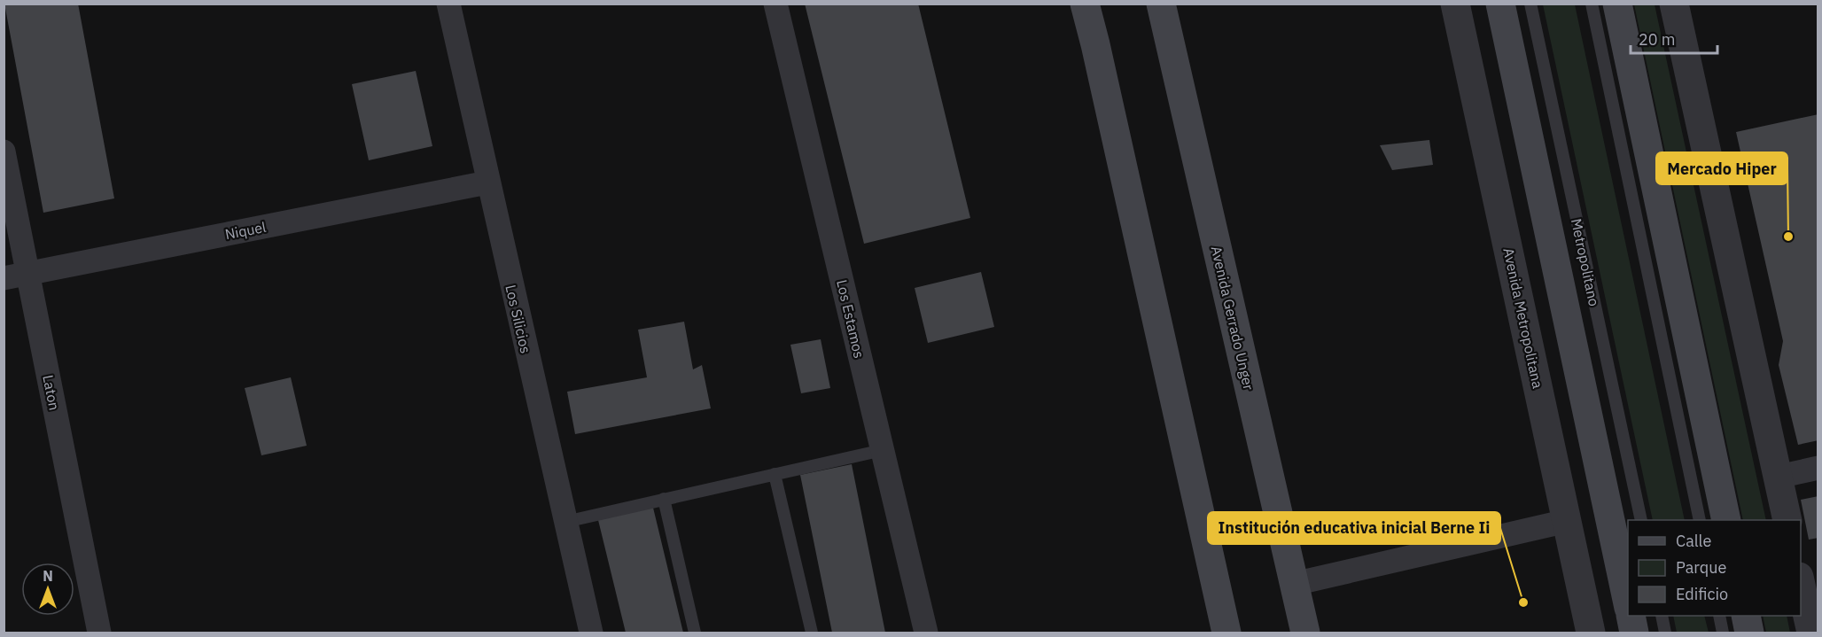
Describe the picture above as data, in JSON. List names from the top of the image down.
{
  "streets": {
    "main road": ["Avenida Gerrado Unger"],
    "street": [
      "Niquel",
      "Avenida Metropolitana",
      "Los Silicios",
      "Los Estamos",
      "Laton"
    ],
    "lane": ["Metropolitano"]
  },
  "crossings": [
    ["Niquel", "Los Silicios"],
    ["Niquel", "Laton"]
  ],
  "places": ["Mercado Hiper", "Institución educativa inicial Berne Ii"],
  "legend": ["Calle", "Parque", "Edificio"],
  "scale_bar": "20 m",
  "north": "top"
}
